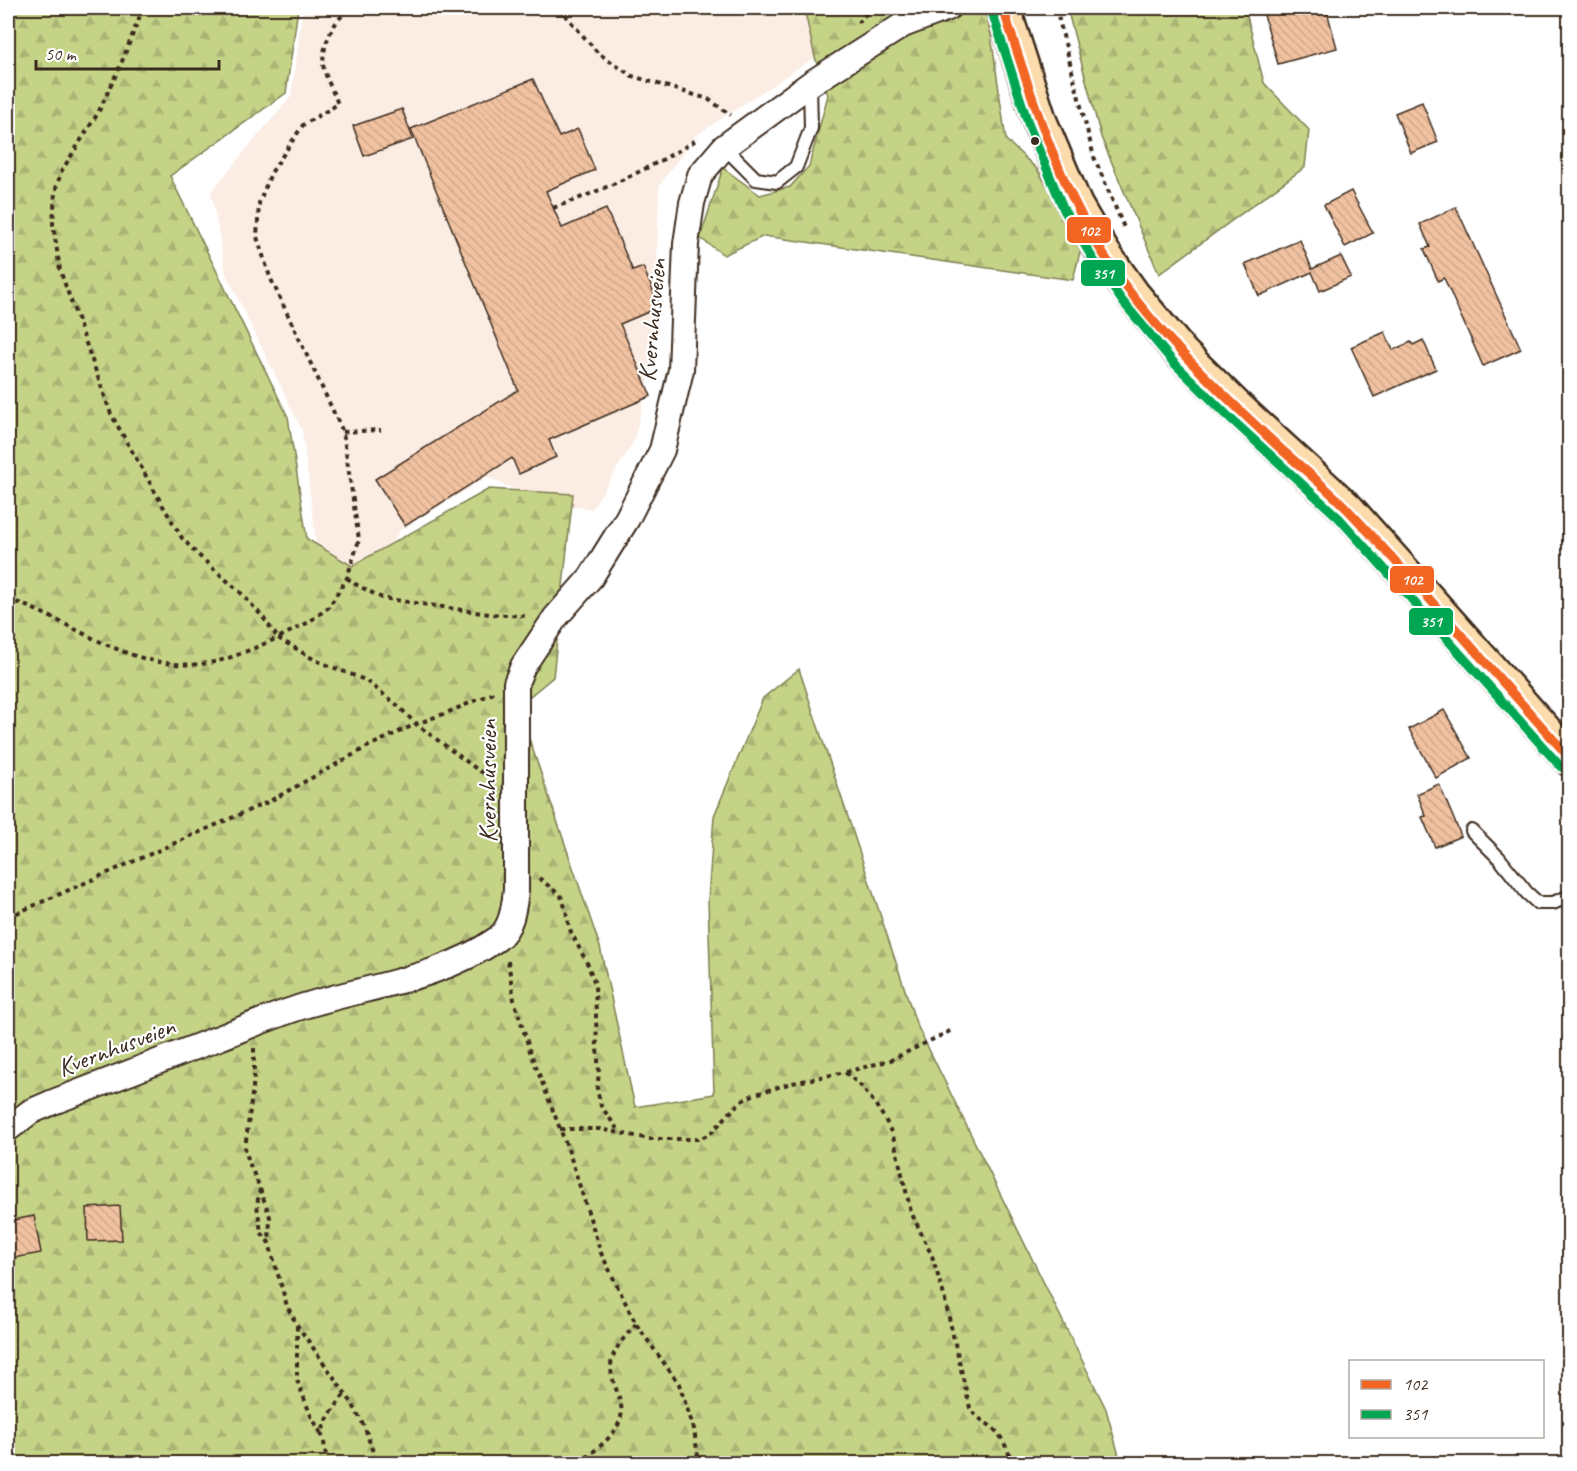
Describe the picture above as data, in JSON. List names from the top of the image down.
{
  "streets": {
    "street": ["Kvernhusveien"]
  },
  "lines": ["transit line 102", "transit line 351"],
  "legend": ["102", "351"],
  "scale_bar": "50 m"
}
